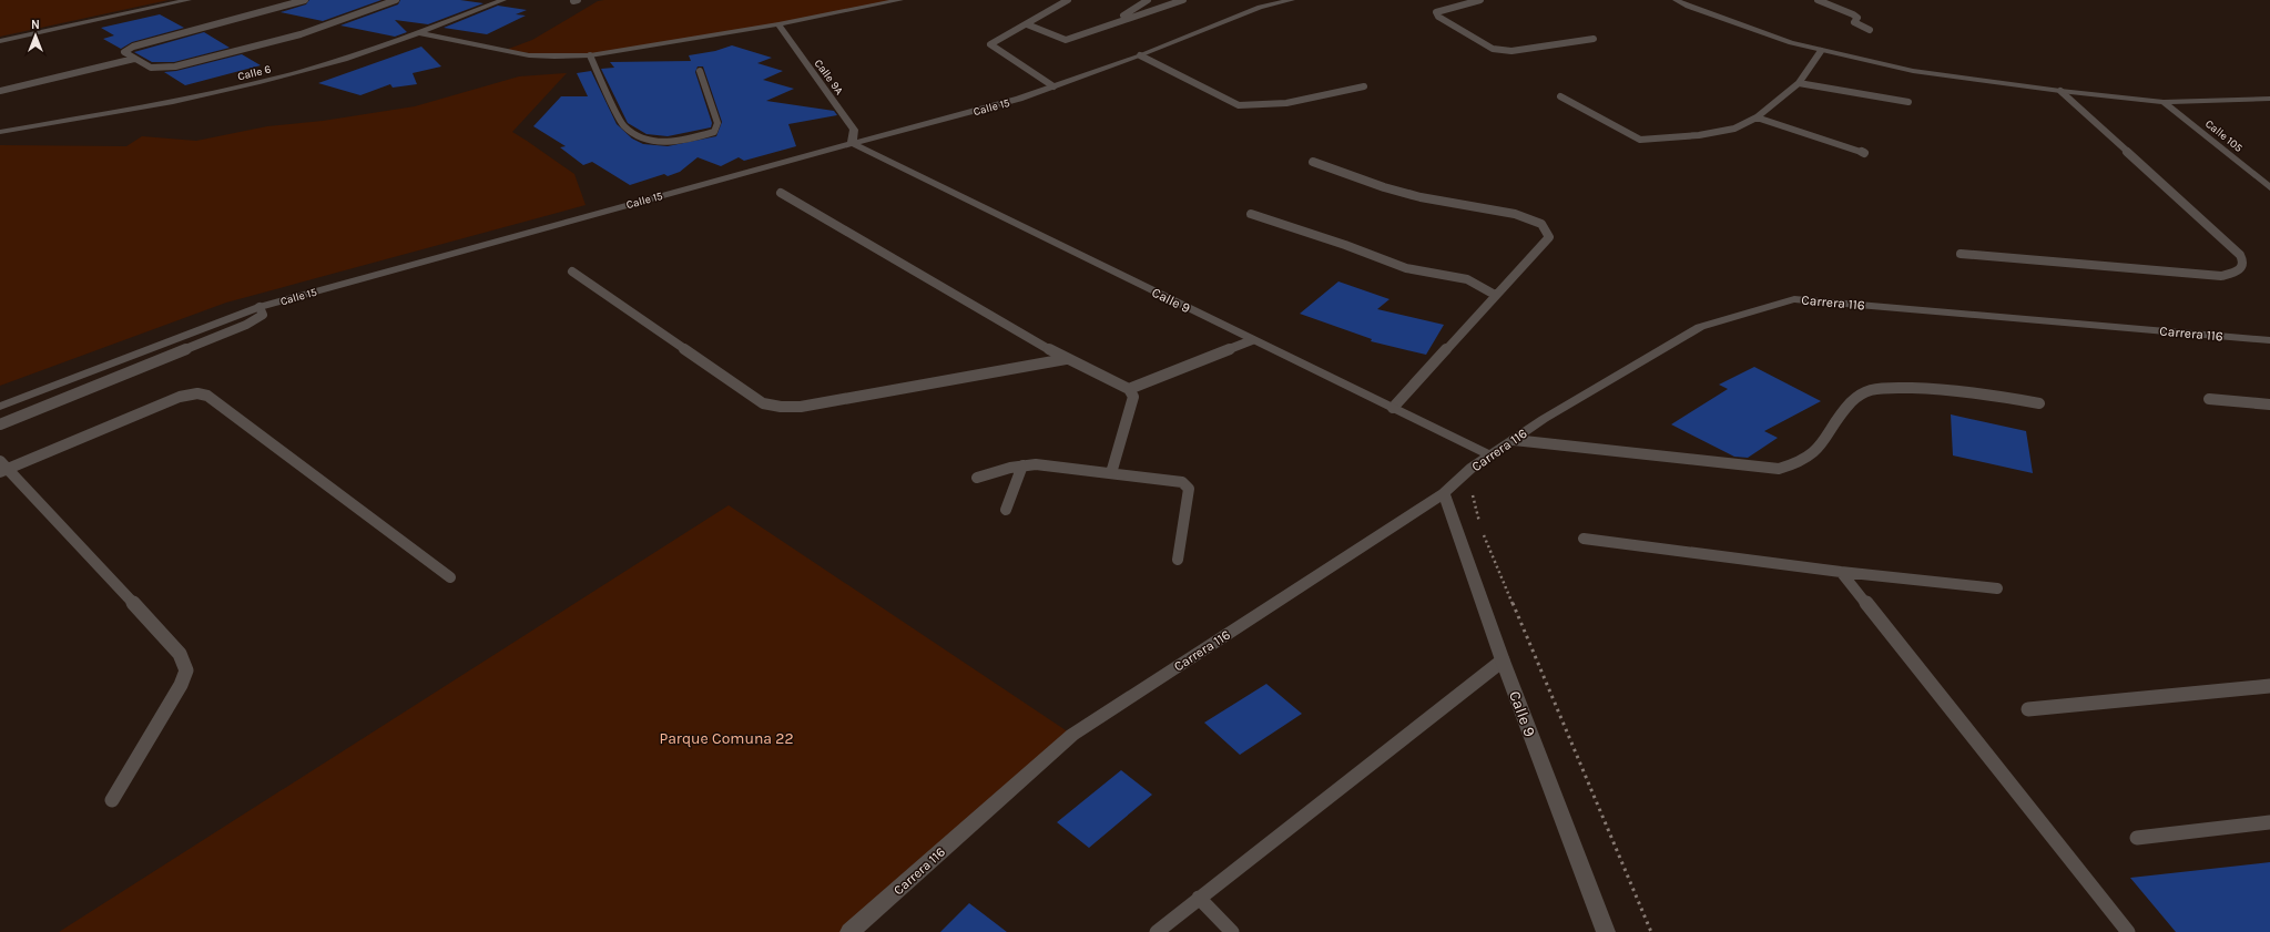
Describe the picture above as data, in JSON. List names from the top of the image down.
{
  "streets": {
    "street": [
      "Calle 6",
      "Calle 9A",
      "Calle 15",
      "Calle 105",
      "Calle 9",
      "Carrera 116"
    ]
  },
  "crossings": [
    ["Calle 9A", "Calle 15"],
    ["Calle 9A", "Calle 9"],
    ["Calle 15", "Calle 9"],
    ["Calle 9", "Carrera 116"]
  ],
  "parks": ["Parque Comuna 22"],
  "north": "top"
}
